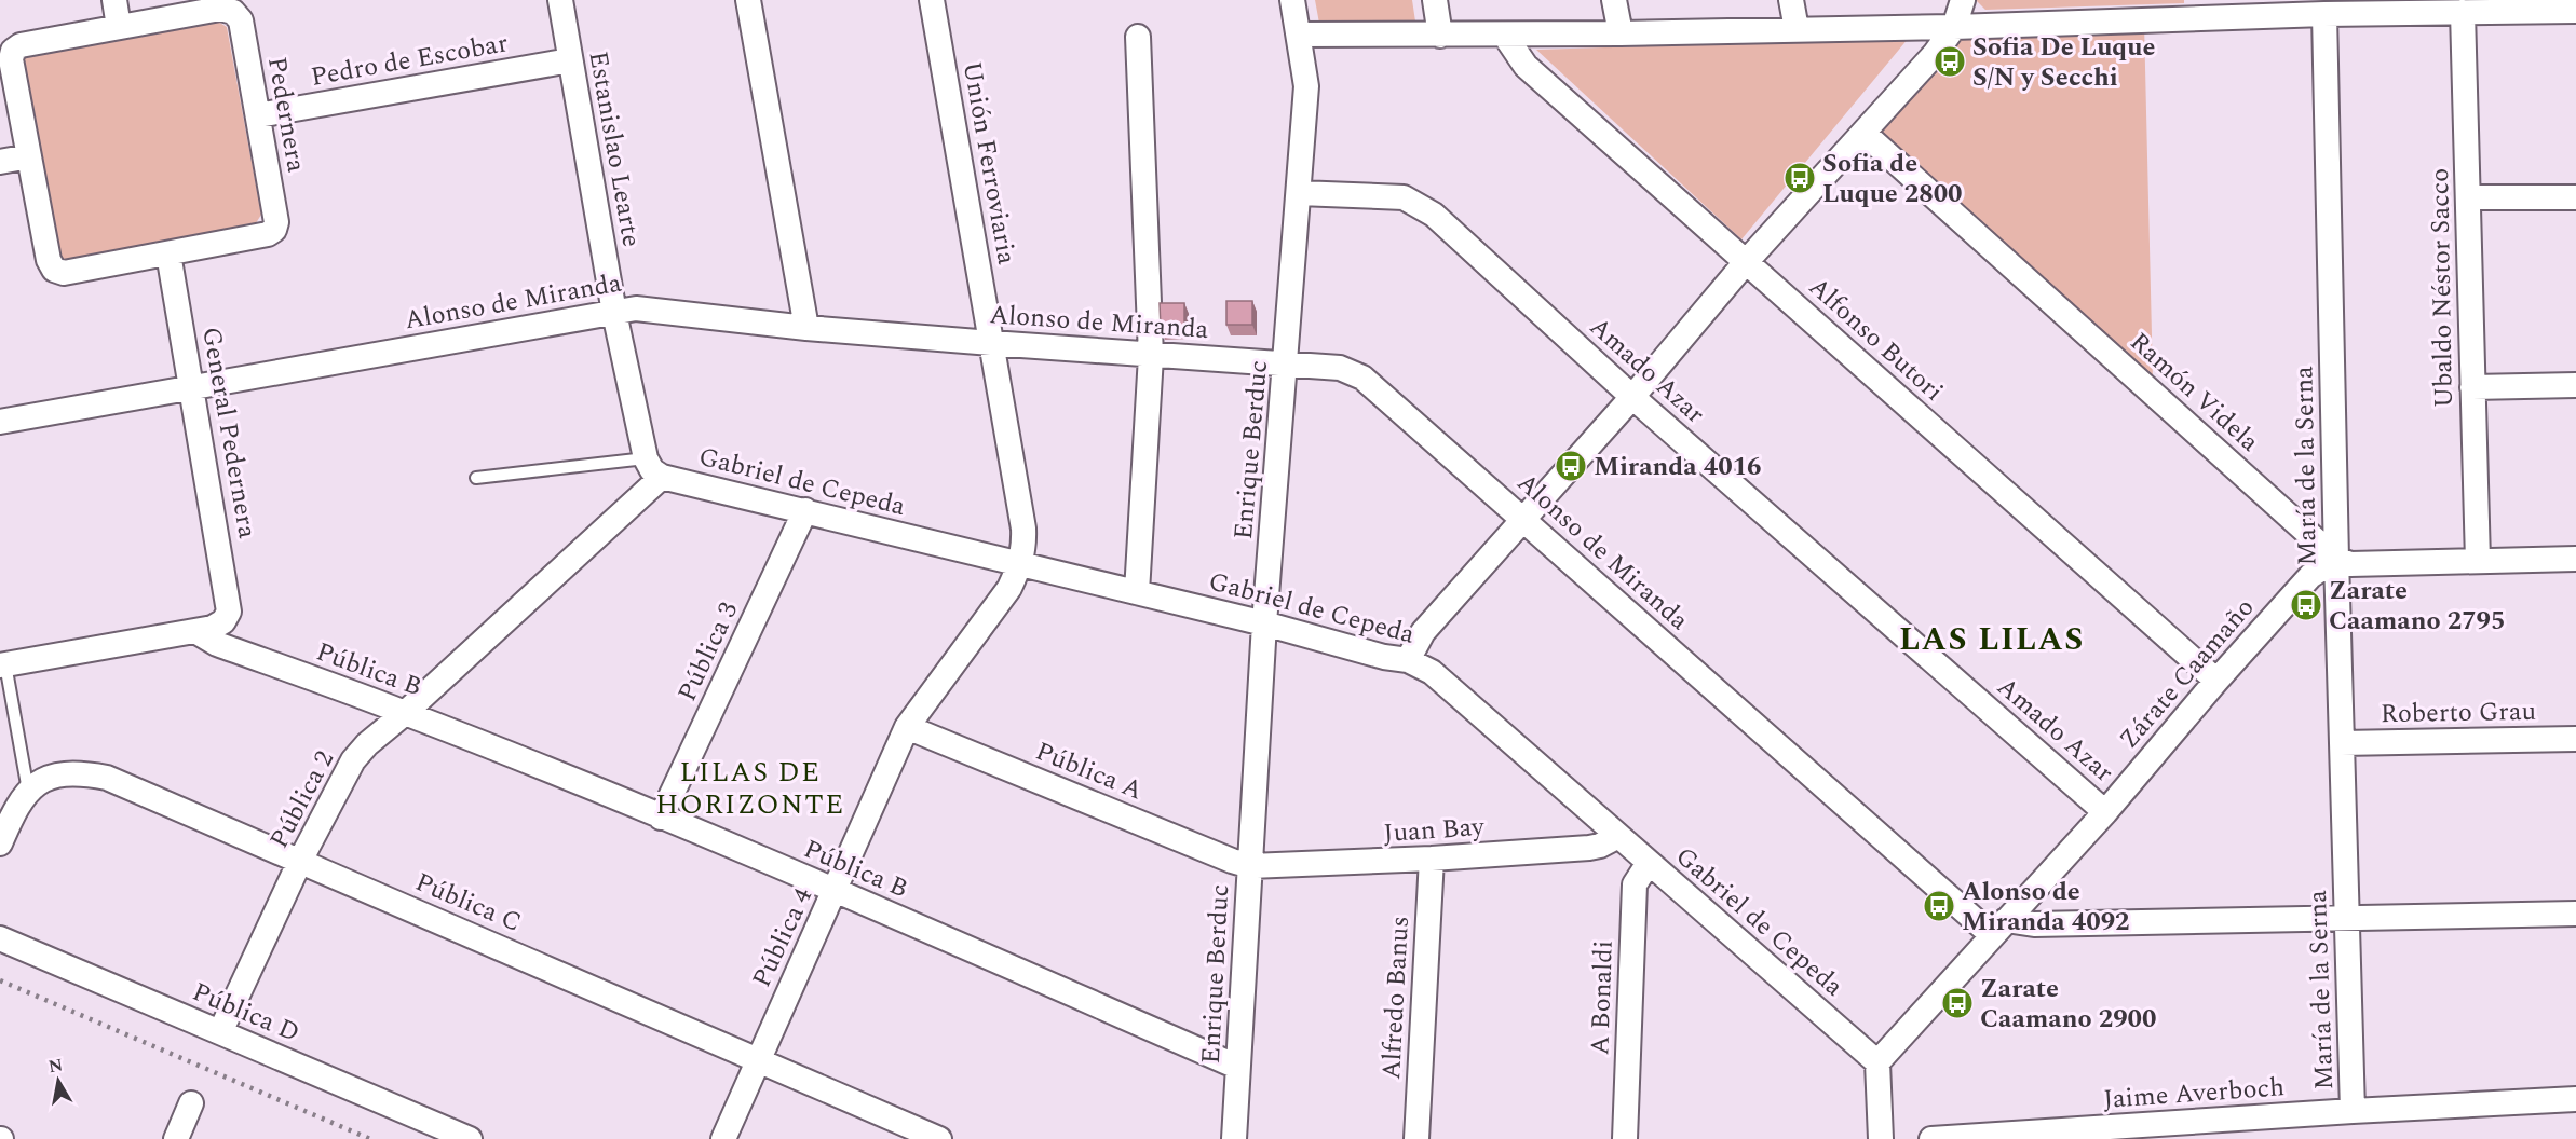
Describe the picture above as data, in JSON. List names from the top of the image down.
{
  "streets": {
    "street": [
      "Pedro de Escobar",
      "Pedernera",
      "Estanislao Learte",
      "Unión Ferroviaria",
      "Ubaldo Néstor Sacco",
      "Alonso de Miranda",
      "Alfonso Butori",
      "Amado Azar",
      "Ramón Videla",
      "General Pedernera",
      "Enrique Berduc",
      "María de la Serna",
      "Gabriel de Cepeda",
      "Pública 3",
      "Pública B",
      "Zárate Caamaño",
      "Roberto Grau",
      "Pública A",
      "Pública 2",
      "Juan Bay",
      "Pública C",
      "Pública 4",
      "Alfredo Banus",
      "A Bonaldi",
      "Pública D",
      "Jaime Averboch"
    ]
  },
  "crossings": [
    ["Pedro de Escobar", "Pedernera"],
    ["Pedro de Escobar", "Estanislao Learte"],
    ["Pedernera", "General Pedernera"],
    ["Estanislao Learte", "Alonso de Miranda"],
    ["Estanislao Learte", "Gabriel de Cepeda"],
    ["Estanislao Learte", "Pública 2"],
    ["Unión Ferroviaria", "Alonso de Miranda"],
    ["Unión Ferroviaria", "Gabriel de Cepeda"],
    ["Unión Ferroviaria", "Pública 4"],
    ["Alonso de Miranda", "General Pedernera"],
    ["Alonso de Miranda", "Enrique Berduc"],
    ["Alonso de Miranda", "Zárate Caamaño"],
    ["Alfonso Butori", "Zárate Caamaño"],
    ["Amado Azar", "Enrique Berduc"],
    ["Amado Azar", "Zárate Caamaño"],
    ["Ramón Videla", "María de la Serna"],
    ["Ramón Videla", "Zárate Caamaño"],
    ["General Pedernera", "Pública B"],
    ["Enrique Berduc", "Gabriel de Cepeda"],
    ["Enrique Berduc", "Pública B"],
    ["Enrique Berduc", "Pública A"],
    ["Enrique Berduc", "Juan Bay"],
    ["María de la Serna", "Zárate Caamaño"],
    ["María de la Serna", "Roberto Grau"],
    ["María de la Serna", "Jaime Averboch"],
    ["Gabriel de Cepeda", "Pública 3"],
    ["Gabriel de Cepeda", "Zárate Caamaño"],
    ["Gabriel de Cepeda", "Pública 2"],
    ["Gabriel de Cepeda", "Juan Bay"],
    ["Gabriel de Cepeda", "Pública 4"],
    ["Gabriel de Cepeda", "A Bonaldi"],
    ["Pública 3", "Pública B"],
    ["Pública B", "Pública 2"],
    ["Pública B", "Pública 4"],
    ["Pública A", "Juan Bay"],
    ["Pública A", "Pública 4"],
    ["Pública 2", "Pública C"],
    ["Pública 2", "Pública D"],
    ["Juan Bay", "Alfredo Banus"],
    ["Pública C", "Pública 4"]
  ],
  "districts": ["LAS LILAS", "LILAS DE HORIZONTE"],
  "places": {
    "bus stop": [
      "Sofia De Luque S/N y Secchi",
      "Sofia de Luque 2800",
      "Miranda 4016",
      "Zarate Caamano 2795",
      "Alonso de Miranda 4092",
      "Zarate Caamano 2900"
    ]
  },
  "north": "top"
}
